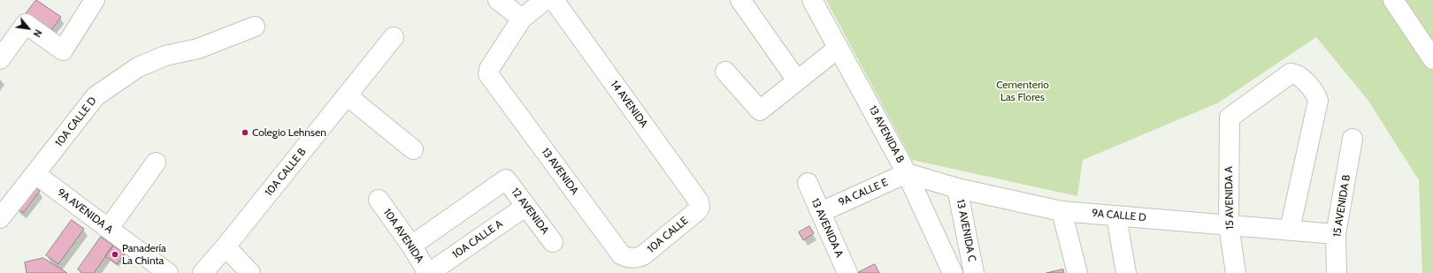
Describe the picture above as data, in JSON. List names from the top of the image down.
{
  "streets": {
    "street": [
      "14 AVENIDA",
      "10A CALLE D",
      "13 AVENIDA B",
      "13 AVENIDA",
      "10A CALLE B",
      "9A CALLE E",
      "15 AVENIDA A",
      "15 AVENIDA B",
      "9A AVENIDA A",
      "12 AVENIDA",
      "9A CALLE D",
      "13 AVENIDA A",
      "13 AVENIDA C",
      "10A CALLE",
      "10A AVENIDA",
      "10A CALLE A"
    ]
  },
  "crossings": [
    ["14 AVENIDA", "10A CALLE"],
    ["10A CALLE D", "9A AVENIDA A"],
    ["13 AVENIDA B", "9A CALLE E"],
    ["13 AVENIDA B", "9A CALLE D"],
    ["13 AVENIDA", "10A CALLE"],
    ["9A CALLE E", "9A CALLE D"],
    ["9A CALLE E", "13 AVENIDA A"],
    ["15 AVENIDA A", "9A CALLE D"],
    ["15 AVENIDA B", "9A CALLE D"],
    ["12 AVENIDA", "10A AVENIDA"],
    ["12 AVENIDA", "10A CALLE A"],
    ["9A CALLE D", "13 AVENIDA C"],
    ["10A AVENIDA", "10A CALLE A"]
  ],
  "parks": ["Cementerio Las Flores"],
  "places": ["Colegio Lehnsen", "Panadería La Chinta"],
  "north": "bottom right"
}
